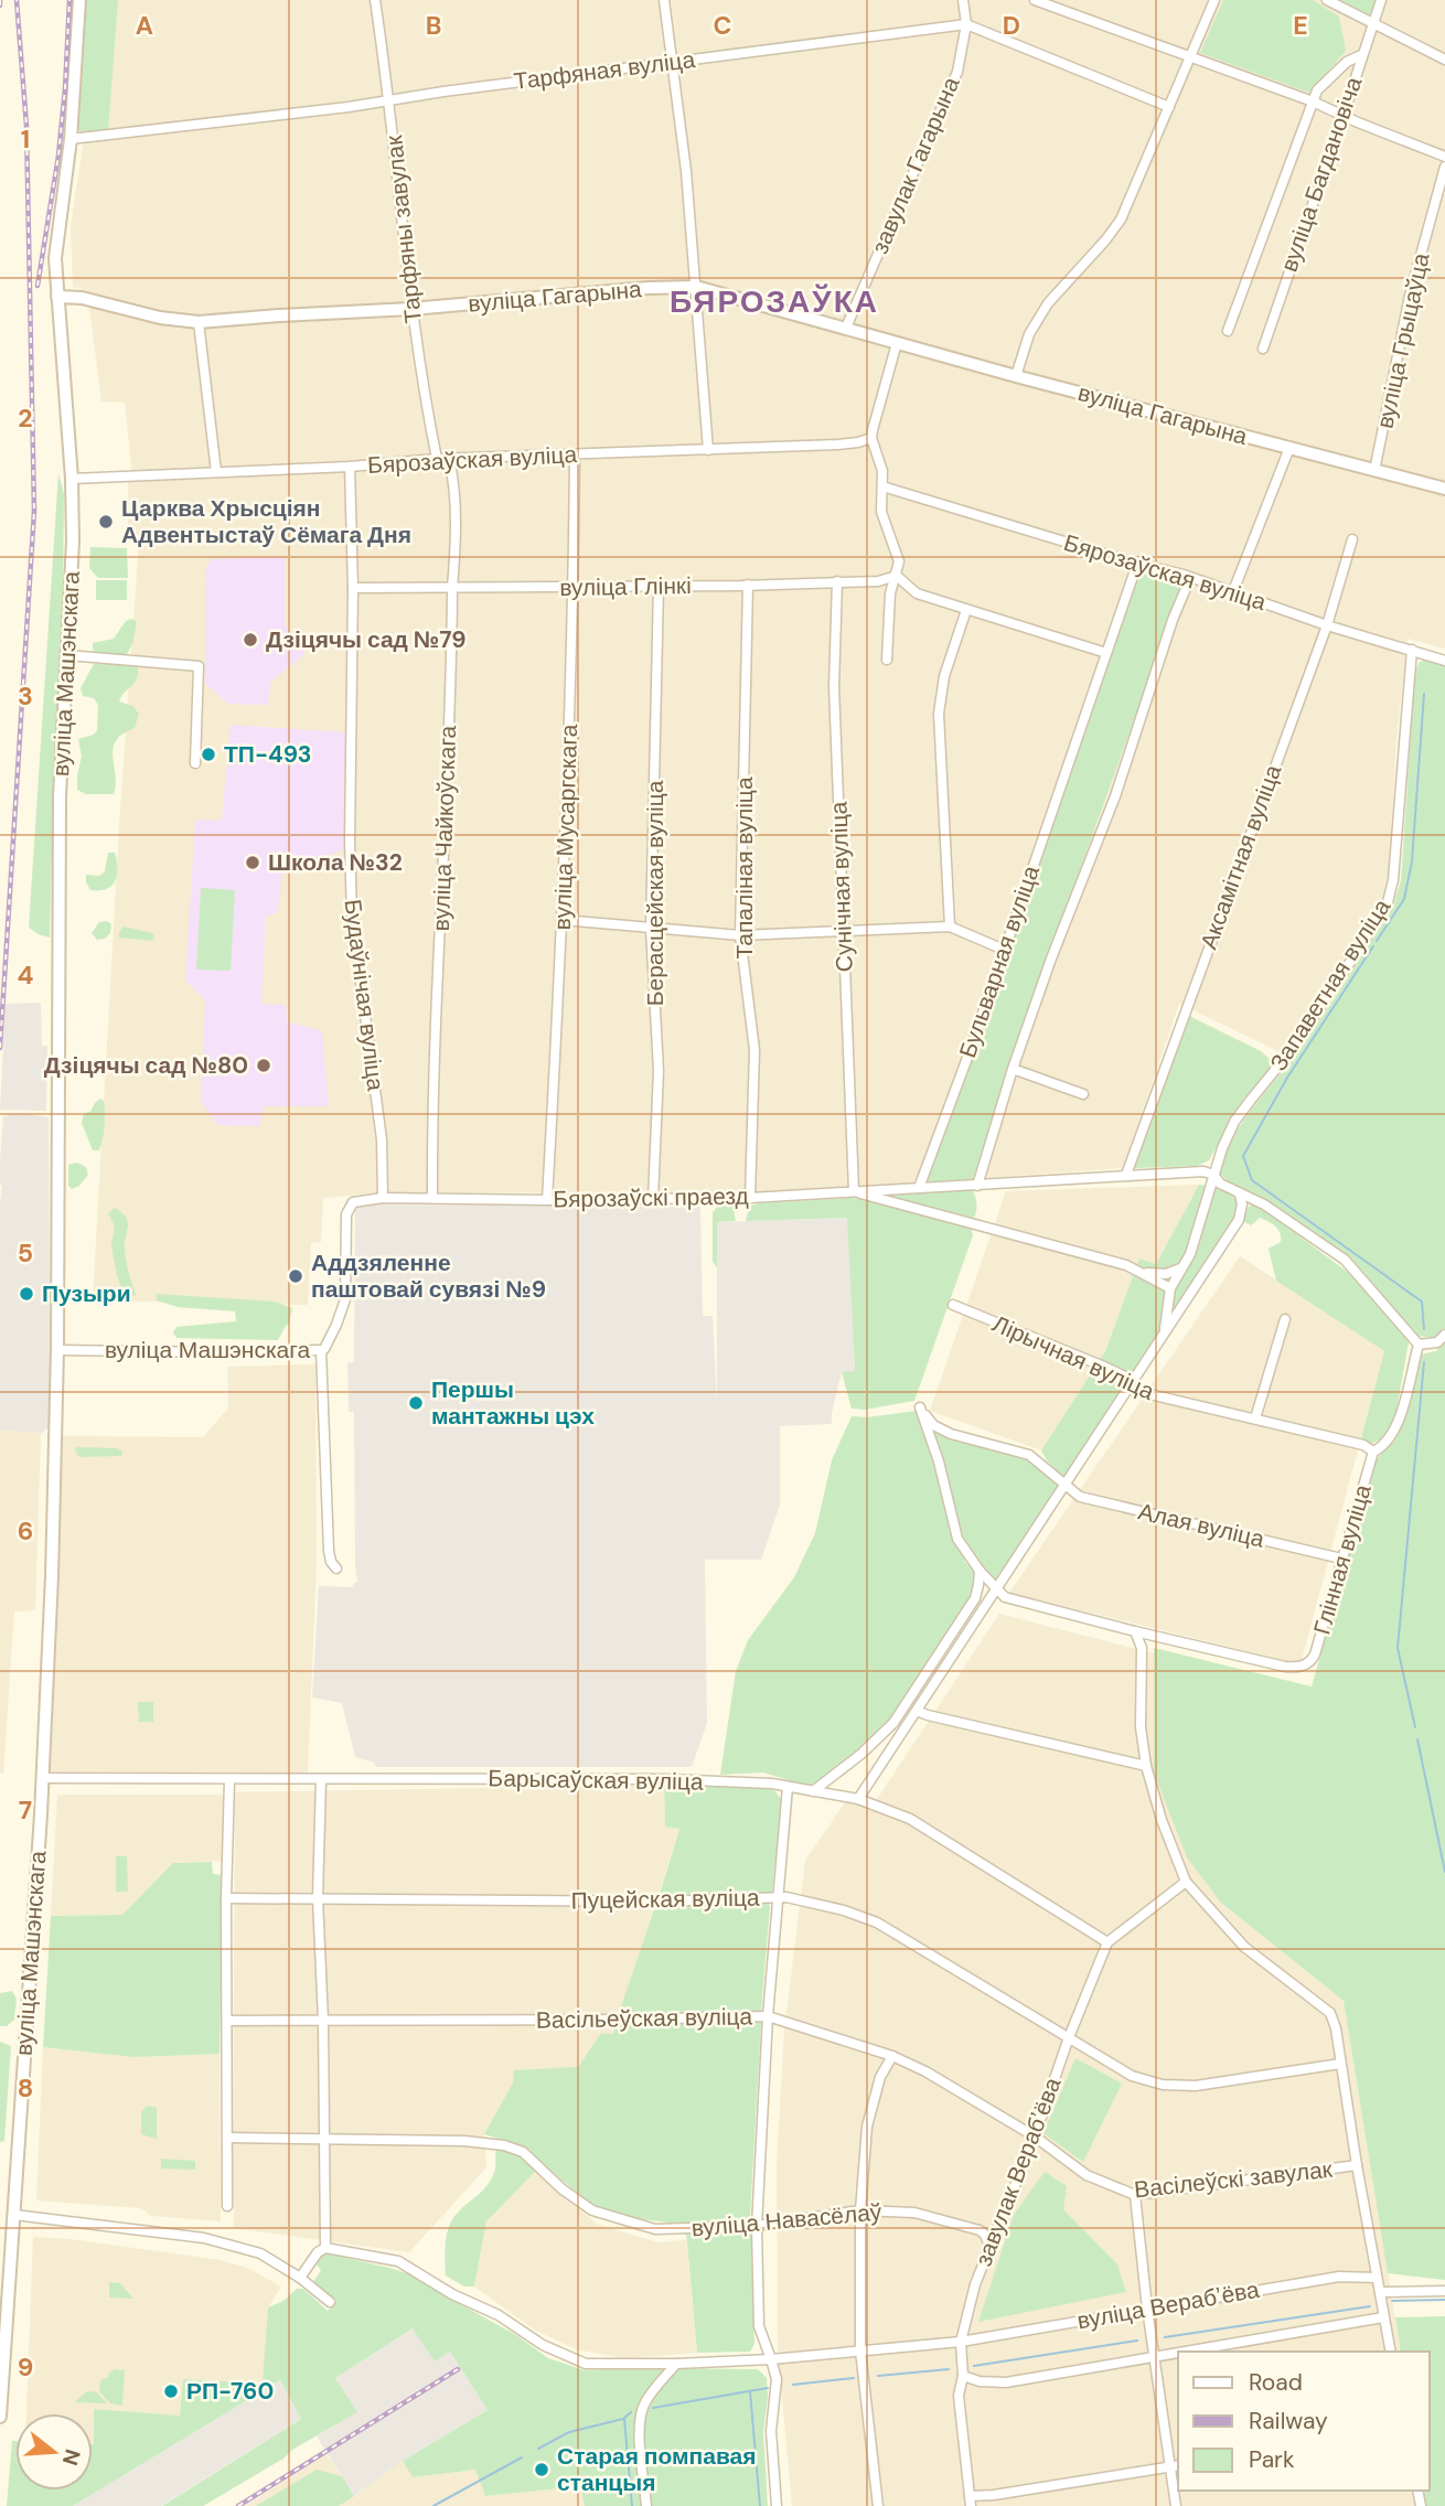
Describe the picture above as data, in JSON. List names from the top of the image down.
{
  "streets": {
    "main road": ["вуліца Гагарына", "вуліца Машэнскага"],
    "street": [
      "Тарфяная вуліца",
      "завулак Гагарына",
      "вуліца Багдановіча",
      "Тарфяны завулак",
      "вуліца Грыцаўца",
      "Бярозаўская вуліца",
      "вуліца Глінкі",
      "вуліца Мусаргскага",
      "вуліца Чайкоўскага",
      "Аксамітная вуліца",
      "Тапаліная вуліца",
      "Сунічная вуліца",
      "Берасцейская вуліца",
      "Бульварная вуліца",
      "Запаветная вуліца",
      "Будаўнічая вуліца",
      "Бярозаўскі праезд",
      "Лірычная вуліца",
      "Алая вуліца",
      "Глінная вуліца",
      "Барысаўская вуліца",
      "Пуцейская вуліца",
      "Васільеўская вуліца",
      "завулак Верабʼёва",
      "Васілеўскі завулак",
      "вуліца Навасёлаў",
      "вуліца Верабʼёва"
    ]
  },
  "crossings": [
    ["Тарфяная вуліца", "завулак Гагарына"],
    ["Тарфяная вуліца", "Тарфяны завулак"],
    ["Тарфяная вуліца", "вуліца Машэнскага"],
    ["завулак Гагарына", "вуліца Гагарына"],
    ["Тарфяны завулак", "вуліца Гагарына"],
    ["Тарфяны завулак", "Бярозаўская вуліца"],
    ["вуліца Гагарына", "вуліца Грыцаўца"],
    ["вуліца Гагарына", "вуліца Машэнскага"],
    ["Бярозаўская вуліца", "вуліца Машэнскага"],
    ["Бярозаўская вуліца", "вуліца Мусаргскага"],
    ["Бярозаўская вуліца", "вуліца Чайкоўскага"],
    ["Бярозаўская вуліца", "Аксамітная вуліца"],
    ["Бярозаўская вуліца", "Бульварная вуліца"],
    ["Бярозаўская вуліца", "Запаветная вуліца"],
    ["Бярозаўская вуліца", "Будаўнічая вуліца"],
    ["вуліца Глінкі", "вуліца Мусаргскага"],
    ["вуліца Глінкі", "вуліца Чайкоўскага"],
    ["вуліца Глінкі", "Тапаліная вуліца"],
    ["вуліца Глінкі", "Сунічная вуліца"],
    ["вуліца Глінкі", "Берасцейская вуліца"],
    ["вуліца Глінкі", "Будаўнічая вуліца"],
    ["вуліца Машэнскага", "Барысаўская вуліца"],
    ["вуліца Мусаргскага", "Бярозаўскі праезд"],
    ["вуліца Чайкоўскага", "Бярозаўскі праезд"],
    ["Тапаліная вуліца", "Бярозаўскі праезд"],
    ["Сунічная вуліца", "Бярозаўскі праезд"],
    ["Берасцейская вуліца", "Бярозаўскі праезд"],
    ["Бульварная вуліца", "Бярозаўскі праезд"],
    ["Будаўнічая вуліца", "Бярозаўскі праезд"],
    ["Лірычная вуліца", "Глінная вуліца"],
    ["Алая вуліца", "Глінная вуліца"],
    ["Барысаўская вуліца", "завулак Верабʼёва"],
    ["Пуцейская вуліца", "завулак Верабʼёва"],
    ["Васільеўская вуліца", "завулак Верабʼёва"],
    ["Васільеўская вуліца", "Васілеўскі завулак"],
    ["завулак Верабʼёва", "Васілеўскі завулак"],
    ["завулак Верабʼёва", "вуліца Навасёлаў"],
    ["завулак Верабʼёва", "вуліца Верабʼёва"]
  ],
  "districts": ["БЯРОЗАЎКА"],
  "places": [
    "Царква Хрысціян Адвентыстаў Сёмага Дня",
    "Дзіцячы сад №79",
    "ТП-493",
    "Школа №32",
    "Дзіцячы сад №80",
    "Аддзяленне паштовай сувязі №9",
    "Пузыри",
    "Першы мантажны цэх",
    "РП-760",
    "Старая помпавая станцыя"
  ],
  "legend": ["Road", "Railway", "Park"],
  "north": "right",
  "grid": {
    "columns": [
      "A",
      "B",
      "C",
      "D",
      "E"
    ],
    "rows": [
      "1",
      "2",
      "3",
      "4",
      "5",
      "6",
      "7",
      "8",
      "9"
    ]
  }
}
